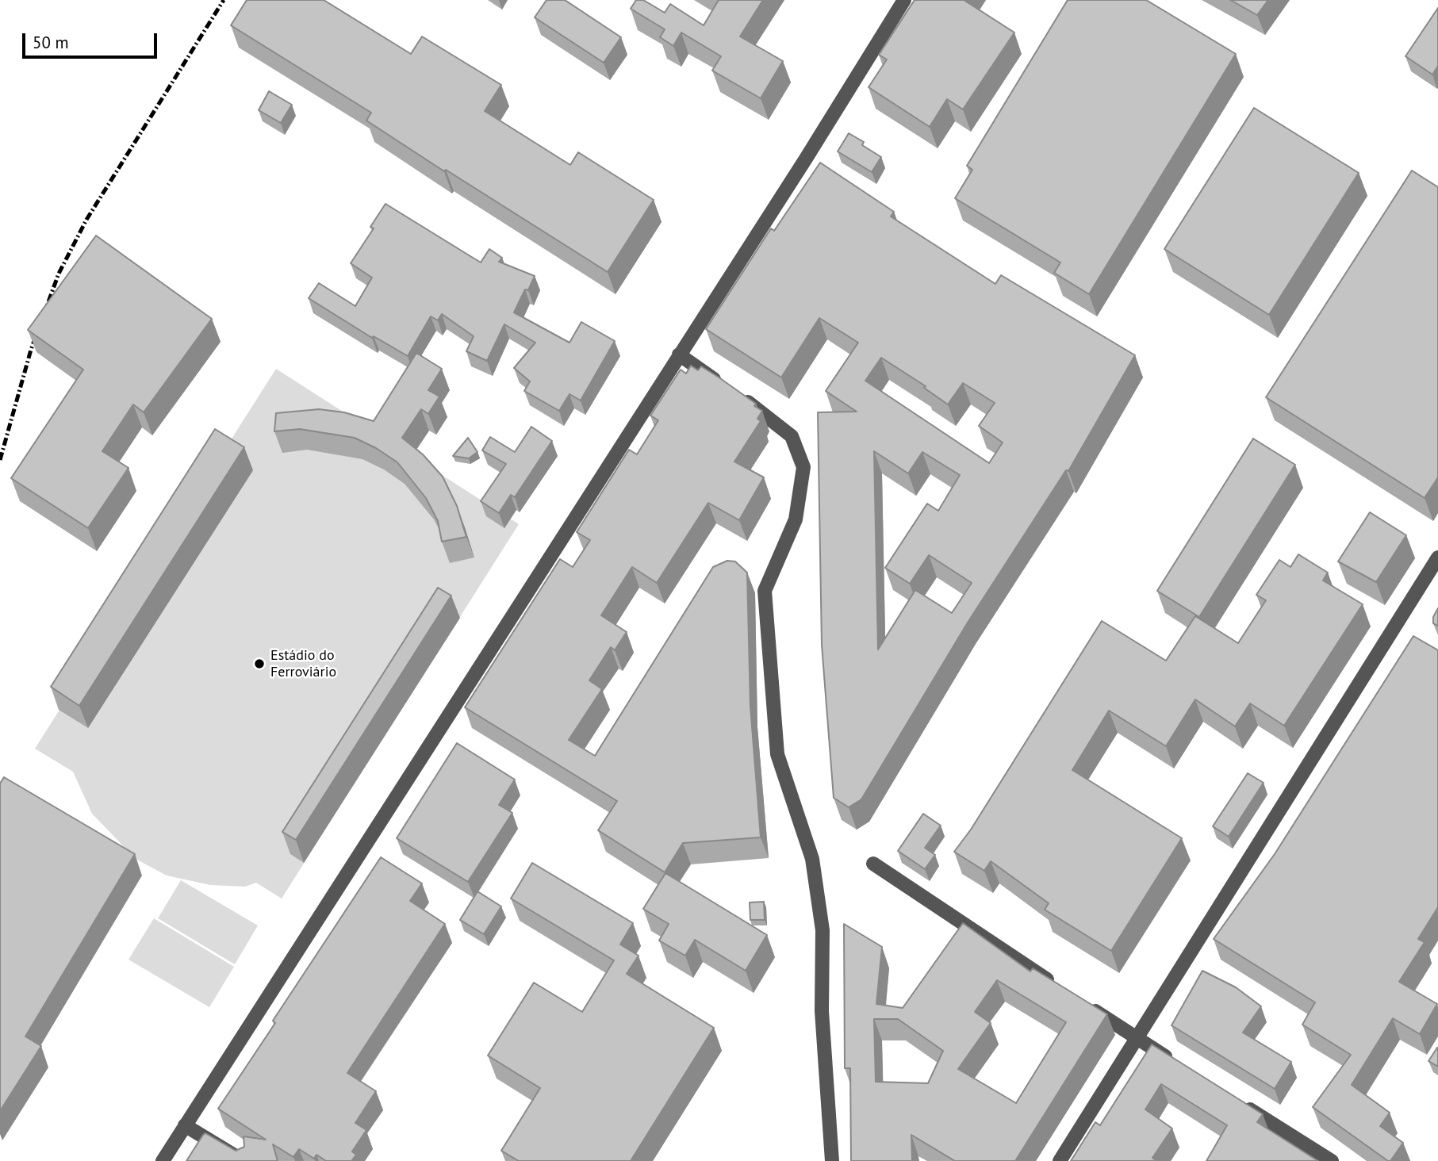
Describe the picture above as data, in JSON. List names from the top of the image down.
{
  "places": ["Estádio do Ferroviário"],
  "scale_bar": "50 m"
}
